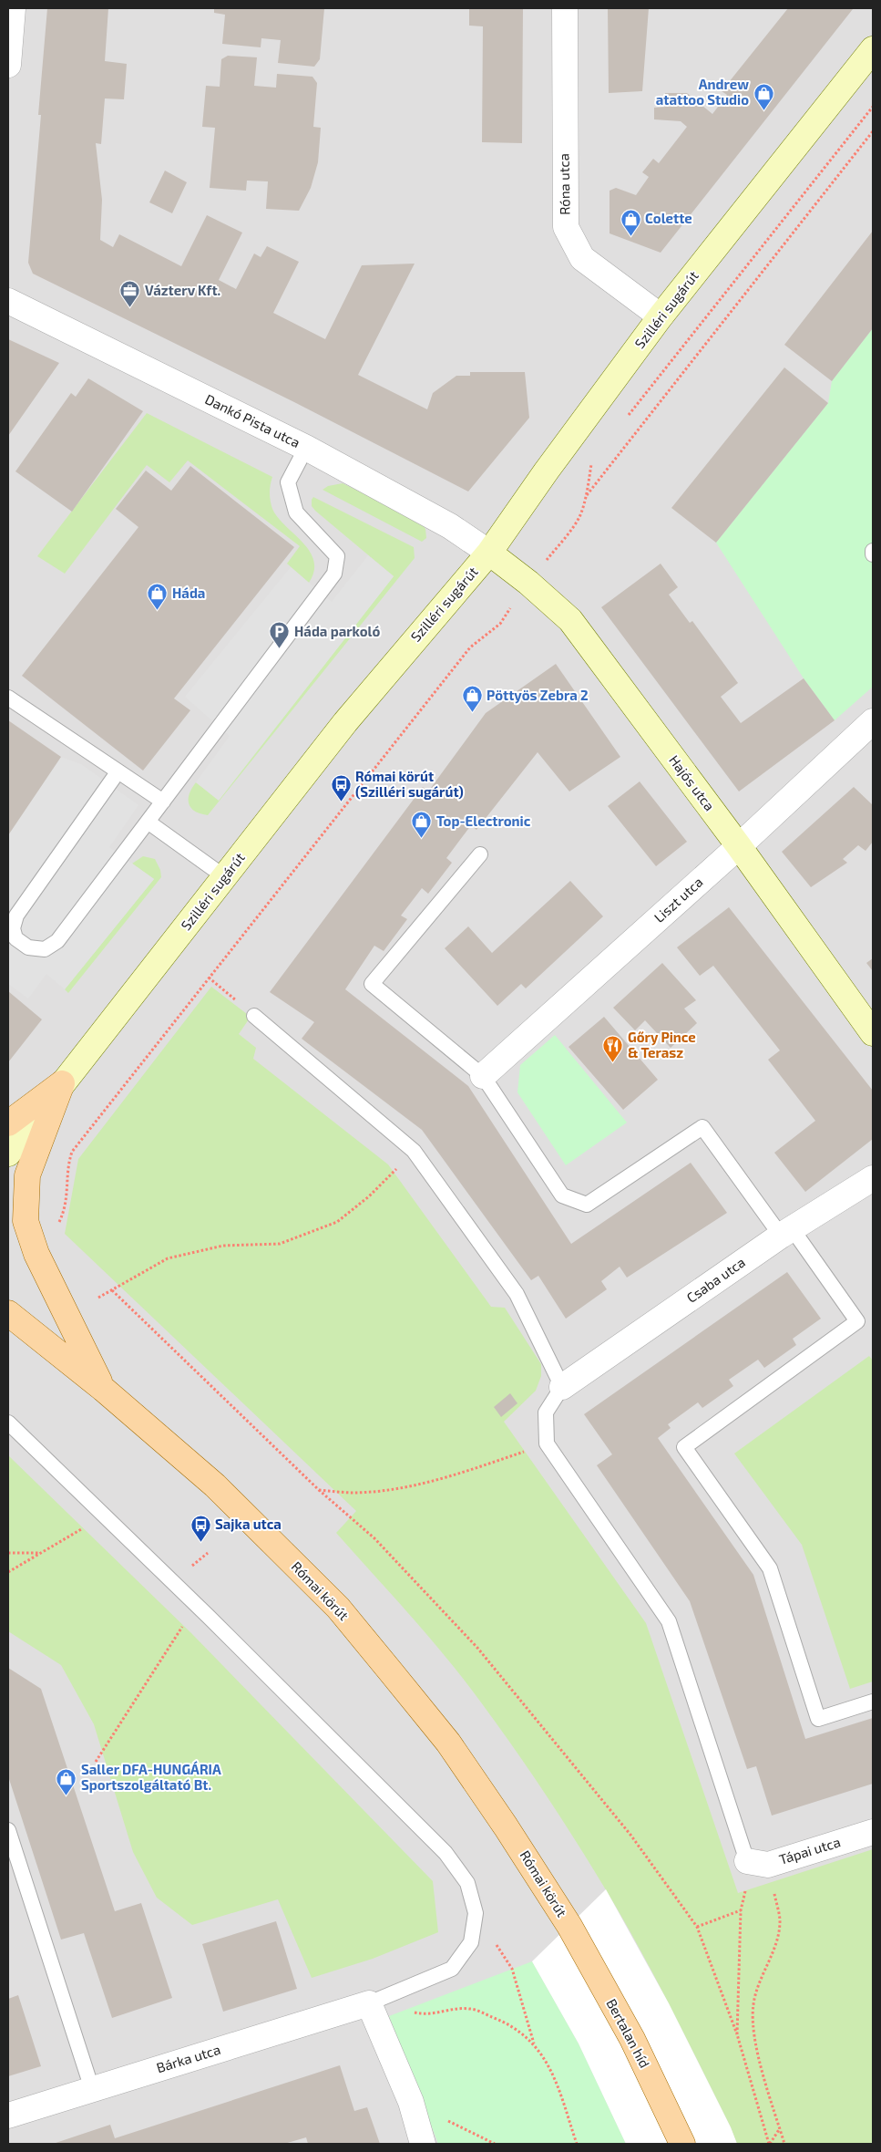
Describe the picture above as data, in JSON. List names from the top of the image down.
{
  "streets": {
    "main road": [
      "Szilléri sugárút",
      "Hajós utca",
      "Római körút",
      "Bertalan híd"
    ],
    "street": [
      "Róna utca",
      "Dankó Pista utca",
      "Liszt utca",
      "Csaba utca",
      "Tápai utca",
      "Bárka utca"
    ]
  },
  "crossings": [
    ["Róna utca", "Szilléri sugárút"],
    ["Szilléri sugárút", "Dankó Pista utca"],
    ["Szilléri sugárút", "Hajós utca"],
    ["Dankó Pista utca", "Hajós utca"],
    ["Hajós utca", "Liszt utca"],
    ["Római körút", "Bertalan híd"]
  ],
  "places": {
    "shop": [
      "Andrew atattoo Studio",
      "Colette",
      "Háda",
      "Pöttyös Zebra 2",
      "Top-Electronic",
      "Saller DFA-HUNGÁRIA Sportszolgáltató Bt."
    ],
    "office": ["Vázterv Kft."],
    "parking": ["Háda parkoló"],
    "bus stop": ["Római körút (Szilléri sugárút)", "Sajka utca"],
    "restaurant": ["Gőry Pince & Terasz"]
  }
}
